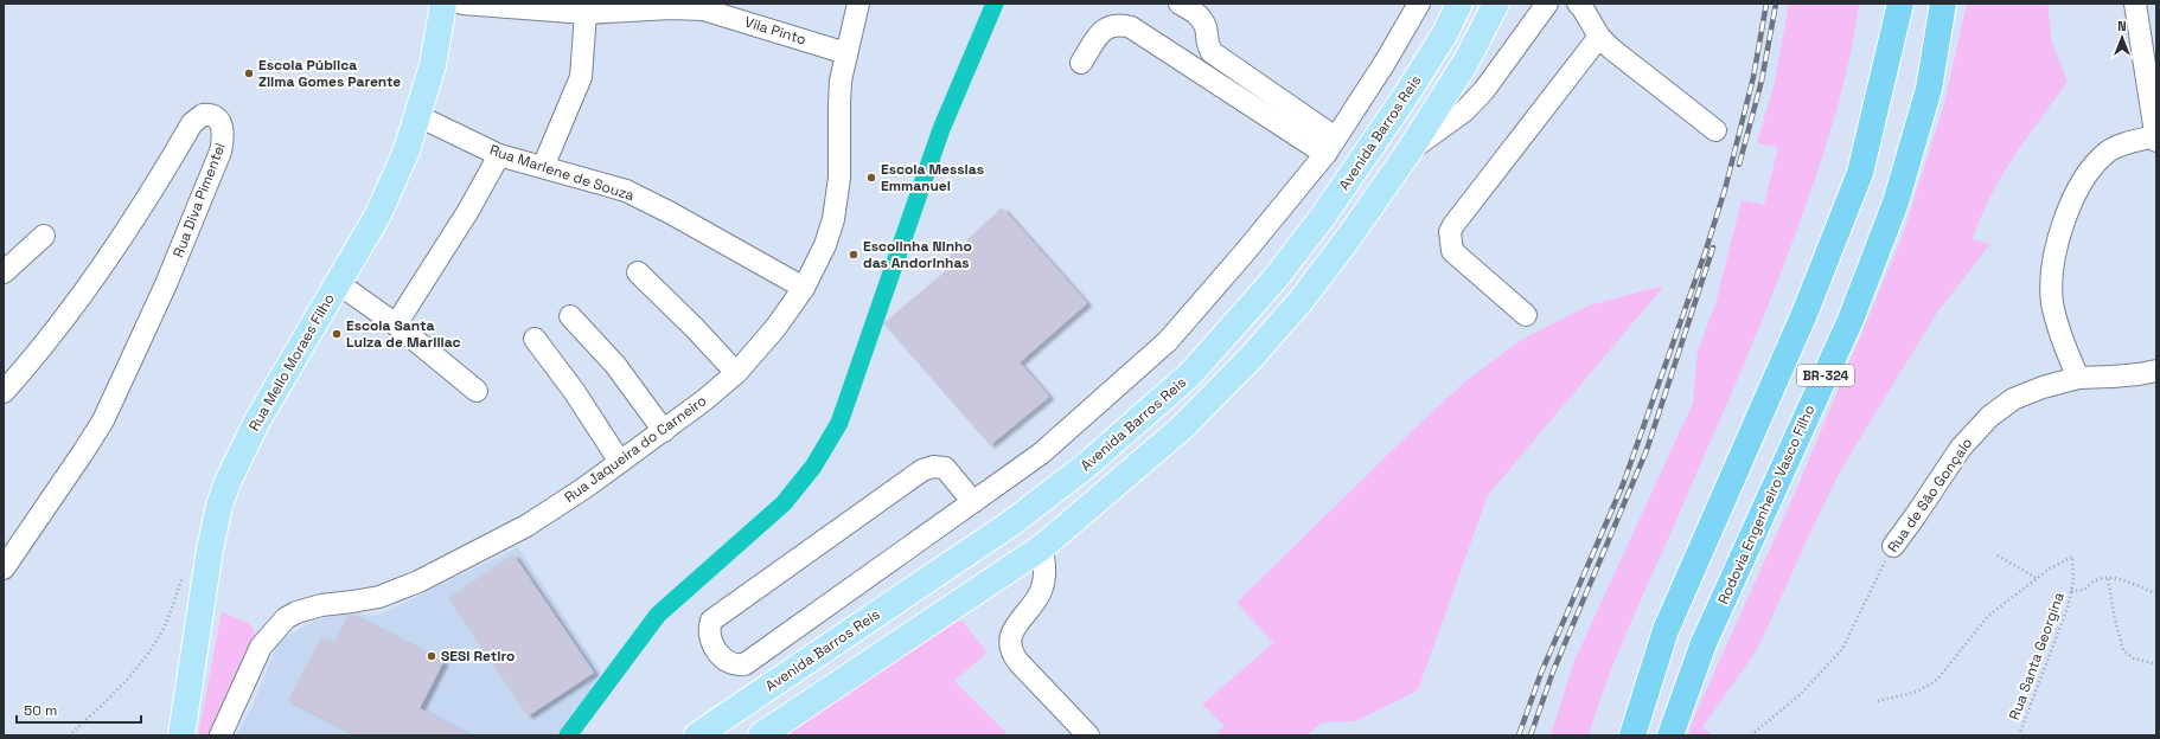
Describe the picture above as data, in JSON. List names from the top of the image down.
{
  "streets": {
    "highway": ["BR-324", "Rodovia Engenheiro Vasco Filho"],
    "main road": ["Avenida Barros Reis", "Rua Mello Moraes Filho"],
    "street": [
      "Vila Pinto",
      "Rua Marlene de Souza",
      "Rua Diva Pimentel",
      "Rua Jaqueira do Carneiro",
      "Rua de São Gonçalo"
    ],
    "path": ["Rua Santa Georgina"]
  },
  "crossings": [
    ["Vila Pinto", "Rua Jaqueira do Carneiro"],
    ["Rua Marlene de Souza", "Rua Mello Moraes Filho"],
    ["Rua Marlene de Souza", "Rua Jaqueira do Carneiro"]
  ],
  "places": [
    "Escola Pública Zilma Gomes Parente",
    "Escola Messias Emmanuel",
    "Escolinha Ninho das Andorinhas",
    "Escola Santa Luiza de Marillac",
    "SESI Retiro"
  ],
  "scale_bar": "50 m",
  "north": "top"
}
